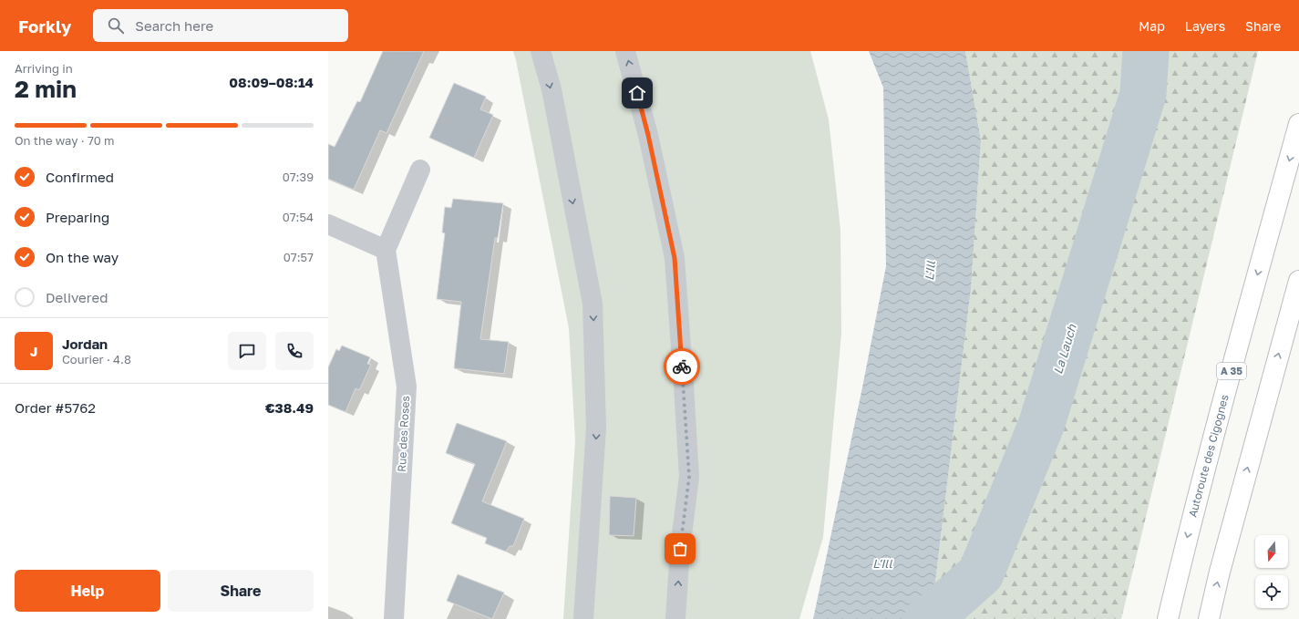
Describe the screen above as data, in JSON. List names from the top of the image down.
{
  "streets": {
    "highway": ["A 35", "Autoroute des Cigognes"],
    "street": ["Rue des Roses"]
  },
  "water": ["L'Ill", "La Lauch"],
  "north": "bottom",
  "page": {
    "header": "Forkly",
    "search": "Search here",
    "nav": ["Map", "Layers", "Share"],
    "heading": ["2 min", "Arriving in", "08:09–08:14"],
    "panel": [
      "Jordan",
      "Courier · 4.8",
      "Order #5762",
      "€38.49"
    ],
    "bar": "On the way · 70 m",
    "list": [
      ["Confirmed", "07:39"],
      ["Preparing", "07:54"],
      ["On the way", "07:57"],
      "Delivered"
    ],
    "round": "J",
    "buttons": ["Help", "Share"]
  }
}
